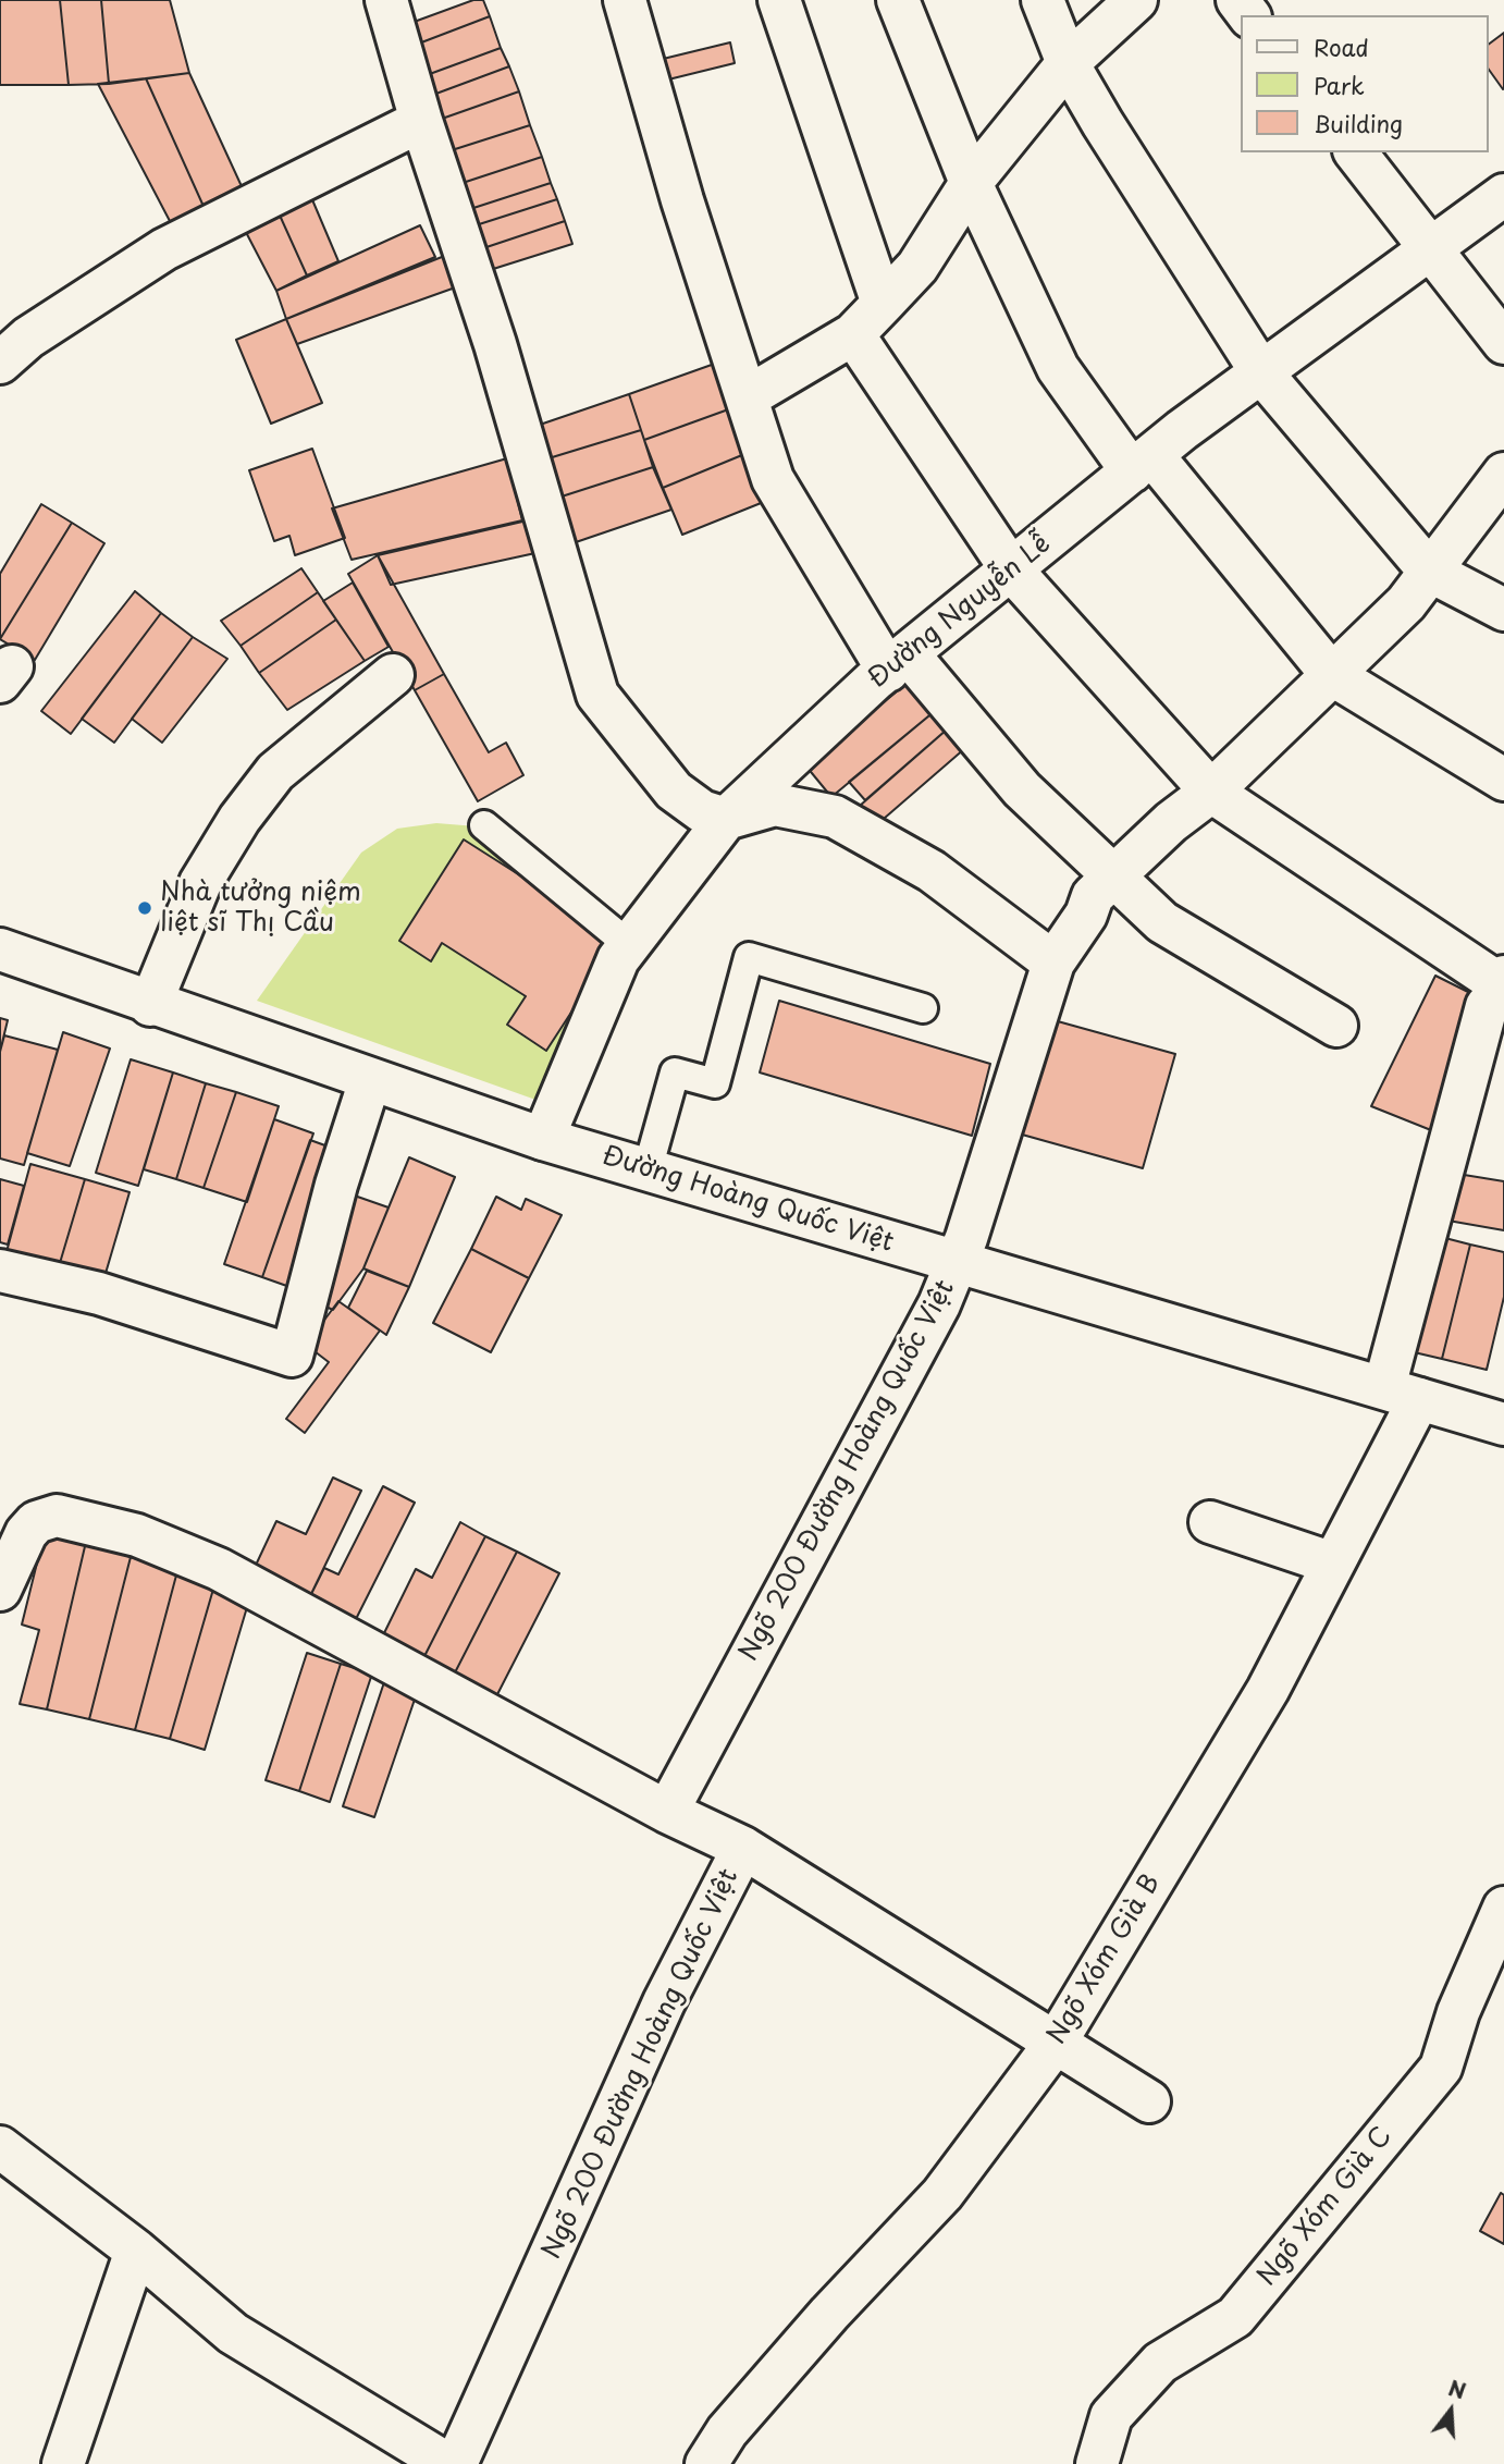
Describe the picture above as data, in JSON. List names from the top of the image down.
{
  "streets": {
    "street": [
      "Đường Nguyễn Lễ",
      "Đường Hoàng Quốc Việt",
      "Ngõ 200 Đường Hoàng Quốc Việt",
      "Ngõ Xóm Già B",
      "Ngõ Xóm Già C"
    ]
  },
  "crossings": [
    ["Đường Nguyễn Lễ", "Đường Hoàng Quốc Việt"],
    ["Đường Hoàng Quốc Việt", "Ngõ 200 Đường Hoàng Quốc Việt"],
    ["Đường Hoàng Quốc Việt", "Ngõ Xóm Già B"]
  ],
  "places": ["Nhà tưởng niệm liệt sĩ Thị Cầu"],
  "legend": ["Road", "Park", "Building"],
  "north": "top"
}
